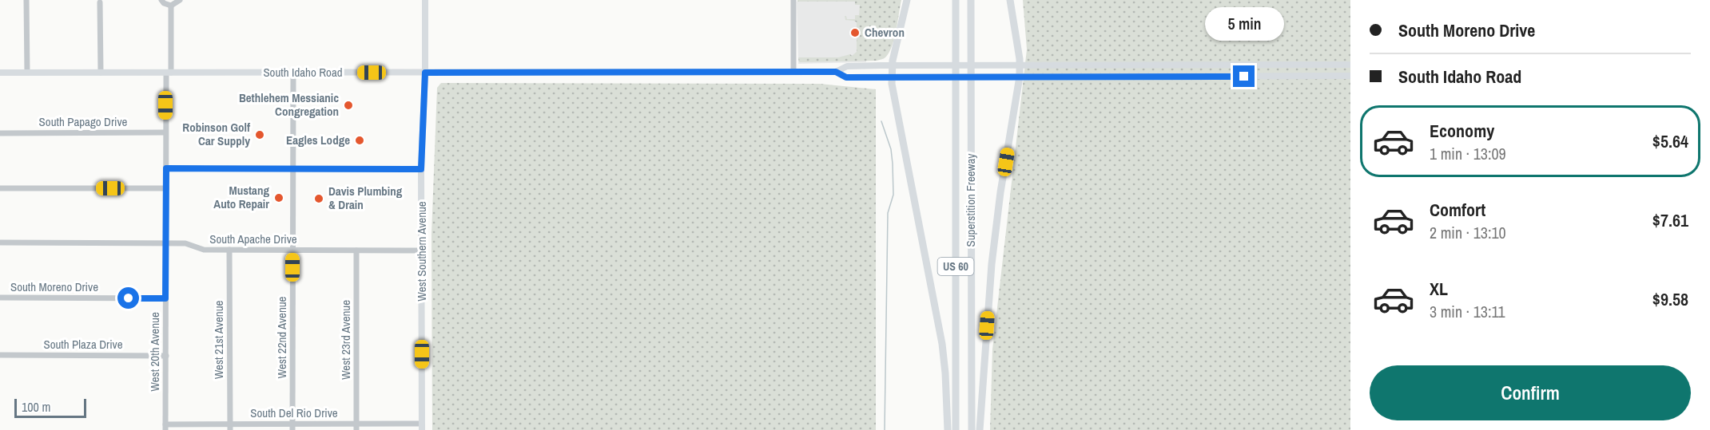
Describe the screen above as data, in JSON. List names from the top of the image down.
{
  "streets": {
    "highway": ["Superstition Freeway", "US 60"],
    "main road": ["South Idaho Road", "West Southern Avenue"],
    "street": [
      "South Papago Drive",
      "South Apache Drive",
      "South Moreno Drive",
      "West 22nd Avenue",
      "West 21st Avenue",
      "West 23rd Avenue",
      "South Plaza Drive",
      "West 20th Avenue",
      "South Del Rio Drive"
    ]
  },
  "crossings": [
    ["South Idaho Road", "West Southern Avenue"],
    ["South Idaho Road", "West 22nd Avenue"],
    ["South Idaho Road", "West 20th Avenue"],
    ["South Papago Drive", "West 20th Avenue"],
    ["South Apache Drive", "West Southern Avenue"],
    ["South Apache Drive", "West 22nd Avenue"],
    ["South Apache Drive", "West 21st Avenue"],
    ["South Apache Drive", "West 23rd Avenue"],
    ["South Apache Drive", "West 20th Avenue"],
    ["West Southern Avenue", "South Del Rio Drive"],
    ["South Moreno Drive", "West 20th Avenue"],
    ["West 22nd Avenue", "South Del Rio Drive"],
    ["West 21st Avenue", "South Del Rio Drive"],
    ["West 23rd Avenue", "South Del Rio Drive"],
    ["South Plaza Drive", "West 20th Avenue"],
    ["West 20th Avenue", "South Del Rio Drive"]
  ],
  "places": [
    "Chevron",
    "Bethlehem Messianic Congregation",
    "Robinson Golf Car Supply",
    "Eagles Lodge",
    "Mustang Auto Repair",
    "Davis Plumbing & Drain"
  ],
  "scale_bar": "100 m",
  "page": {
    "banner": ["South Moreno Drive", "South Idaho Road"],
    "bubble": "5 min",
    "list": [
      {
        "name": "Economy",
        "note": "1 min · 13:09",
        "value": "$5.64"
      },
      {
        "name": "Comfort",
        "note": "2 min · 13:10",
        "value": "$7.61"
      },
      {
        "name": "XL",
        "note": "3 min · 13:11",
        "value": "$9.58"
      }
    ],
    "buttons": "Confirm",
    "scale": "100 m"
  }
}
